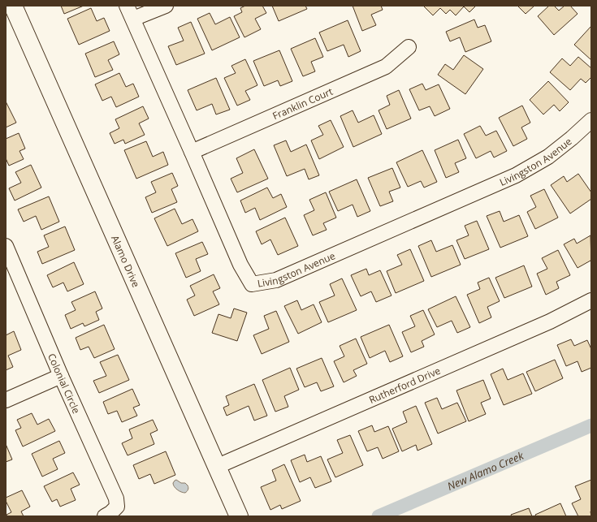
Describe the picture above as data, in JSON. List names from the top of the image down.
{
  "streets": {
    "main road": ["Alamo Drive"],
    "street": [
      "Franklin Court",
      "Livingston Avenue",
      "Colonial Circle",
      "Rutherford Drive"
    ]
  },
  "crossings": [
    ["Franklin Court", "Livingston Avenue"],
    ["Alamo Drive", "Rutherford Drive"]
  ],
  "water": ["New Alamo Creek"]
}
